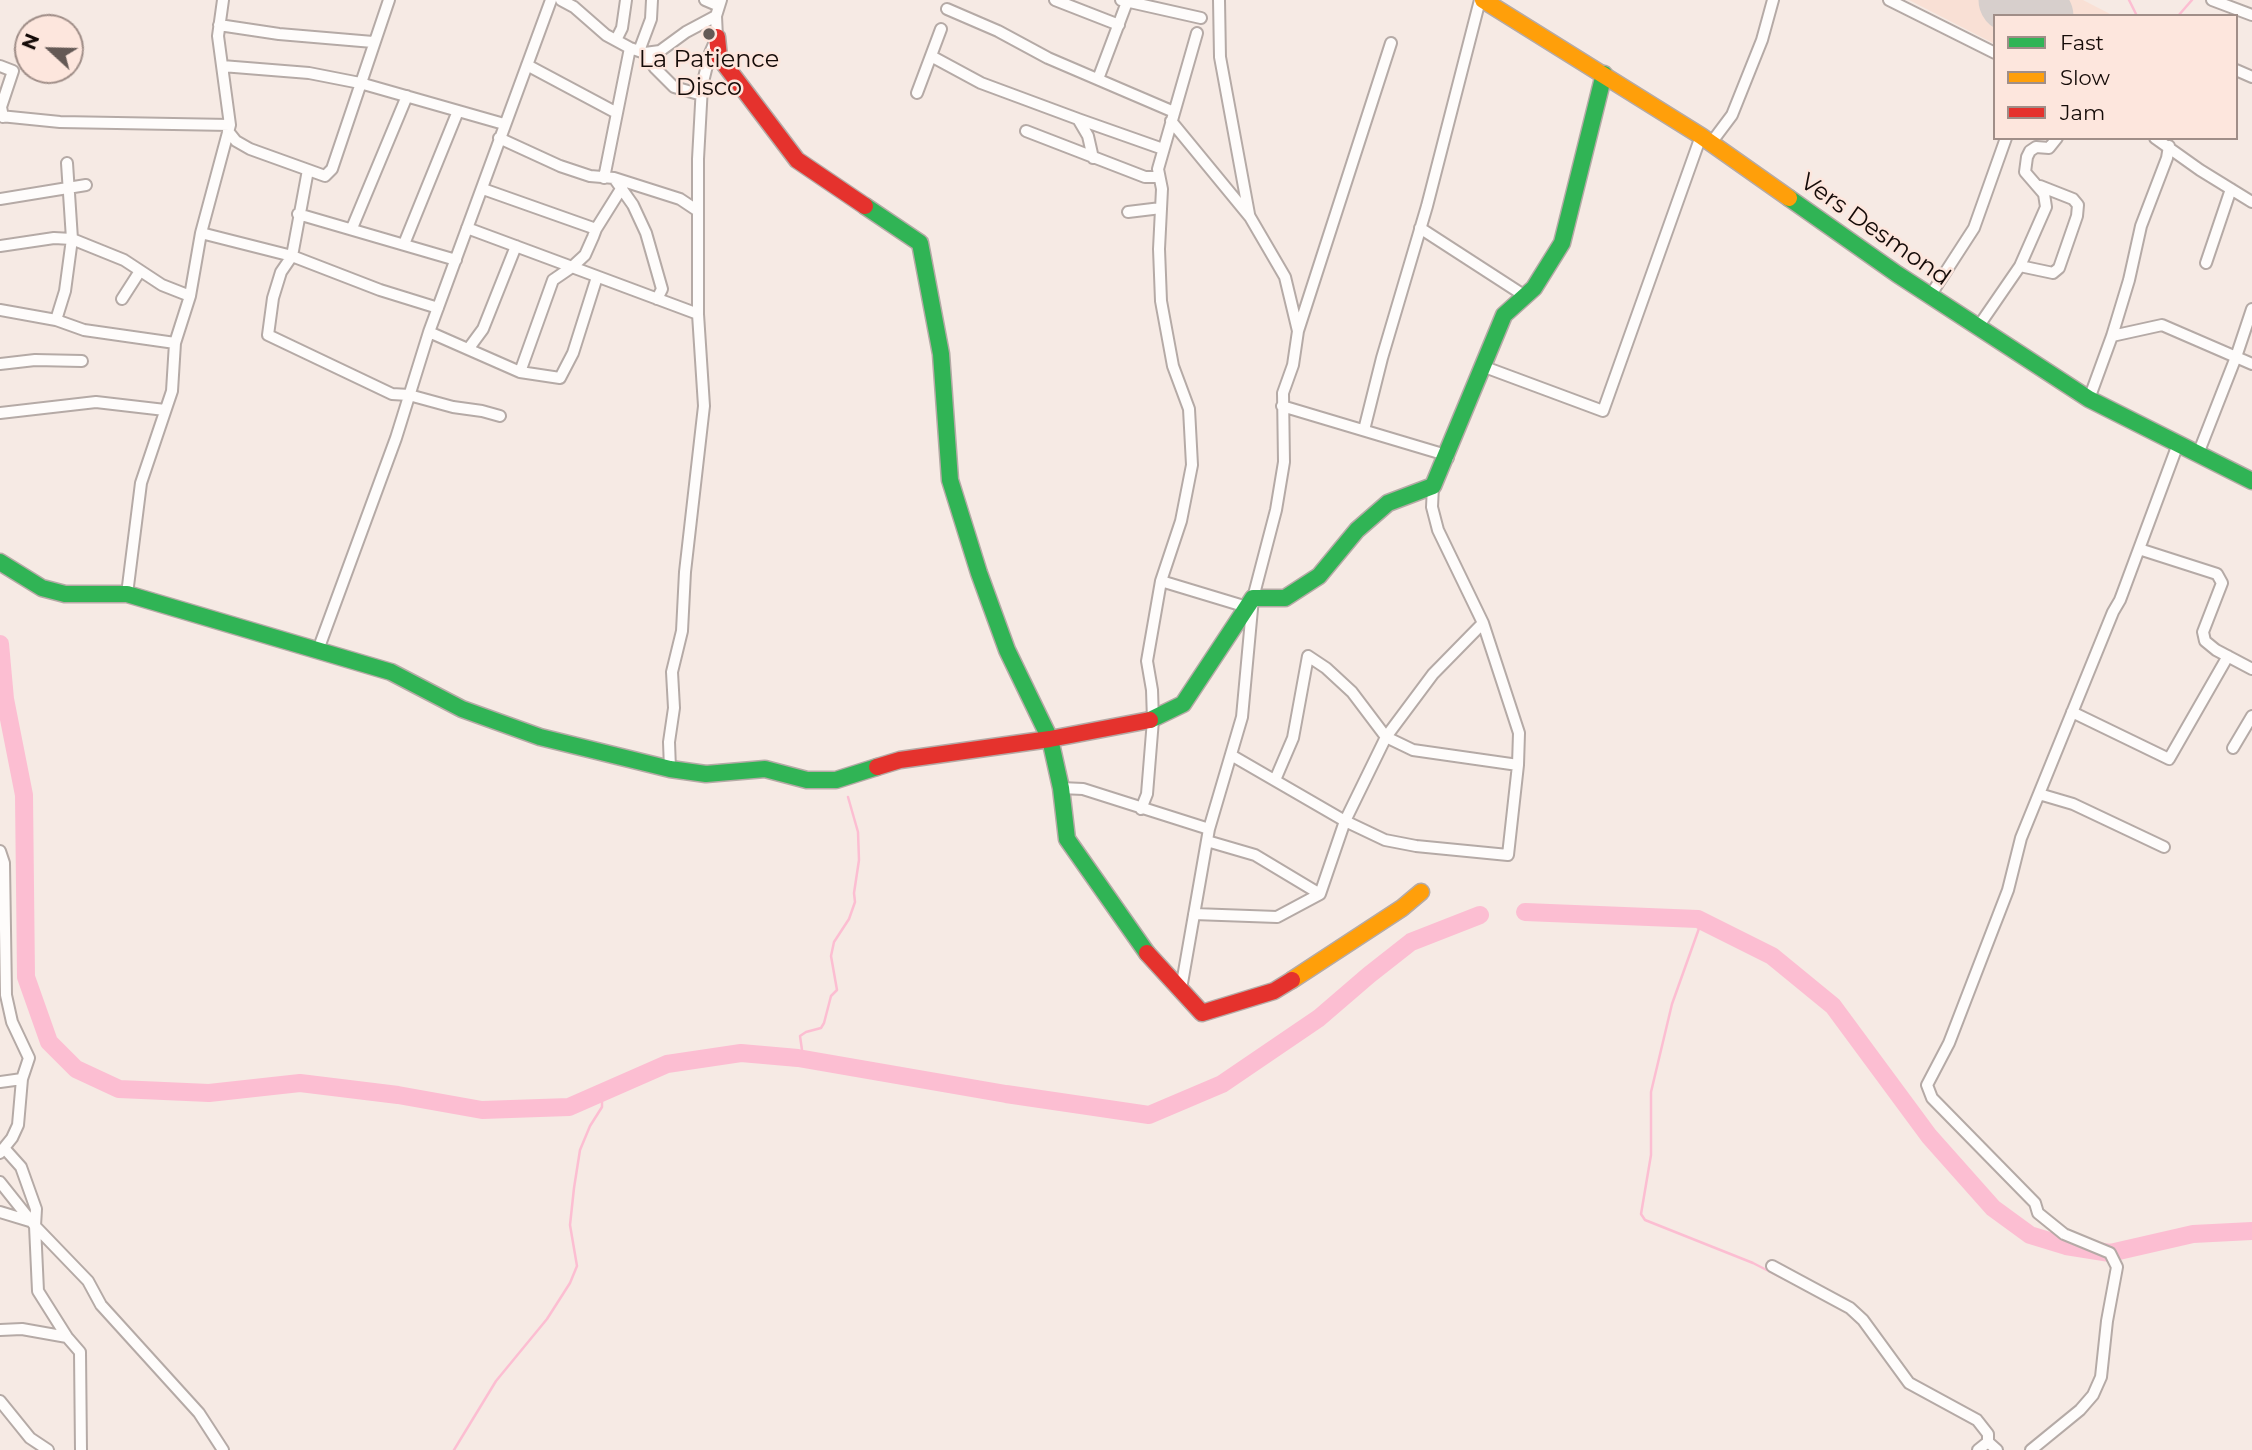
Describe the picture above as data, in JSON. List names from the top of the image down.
{
  "streets": {
    "street": ["Vers Desmond"]
  },
  "places": ["La Patience Disco"],
  "legend": ["Fast", "Slow", "Jam"],
  "north": "left"
}
